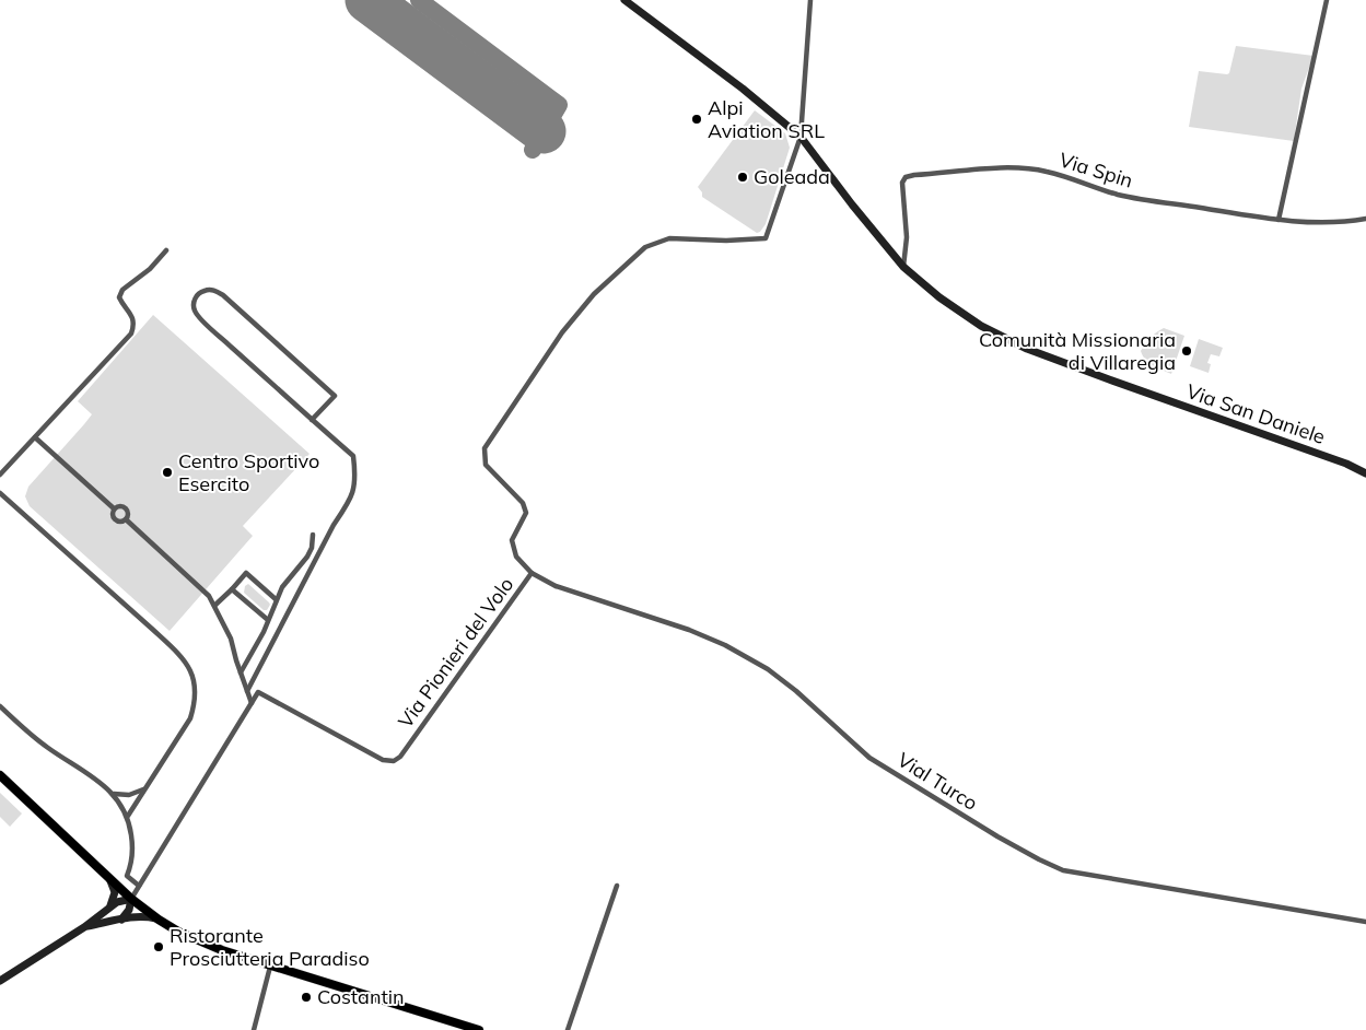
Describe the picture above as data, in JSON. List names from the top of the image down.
{
  "streets": {
    "street": [
      "Via Spin",
      "Via San Daniele",
      "Via Pionieri del Volo",
      "Vial Turco"
    ]
  },
  "crossings": [
    ["Via Spin", "Via San Daniele"],
    ["Via San Daniele", "Via Pionieri del Volo"],
    ["Via Pionieri del Volo", "Vial Turco"]
  ],
  "places": [
    "Alpi Aviation SRL",
    "Goleada",
    "Comunità Missionaria di Villaregia",
    "Centro Sportivo Esercito",
    "Ristorante Prosciutteria Paradiso",
    "Costantin"
  ]
}
